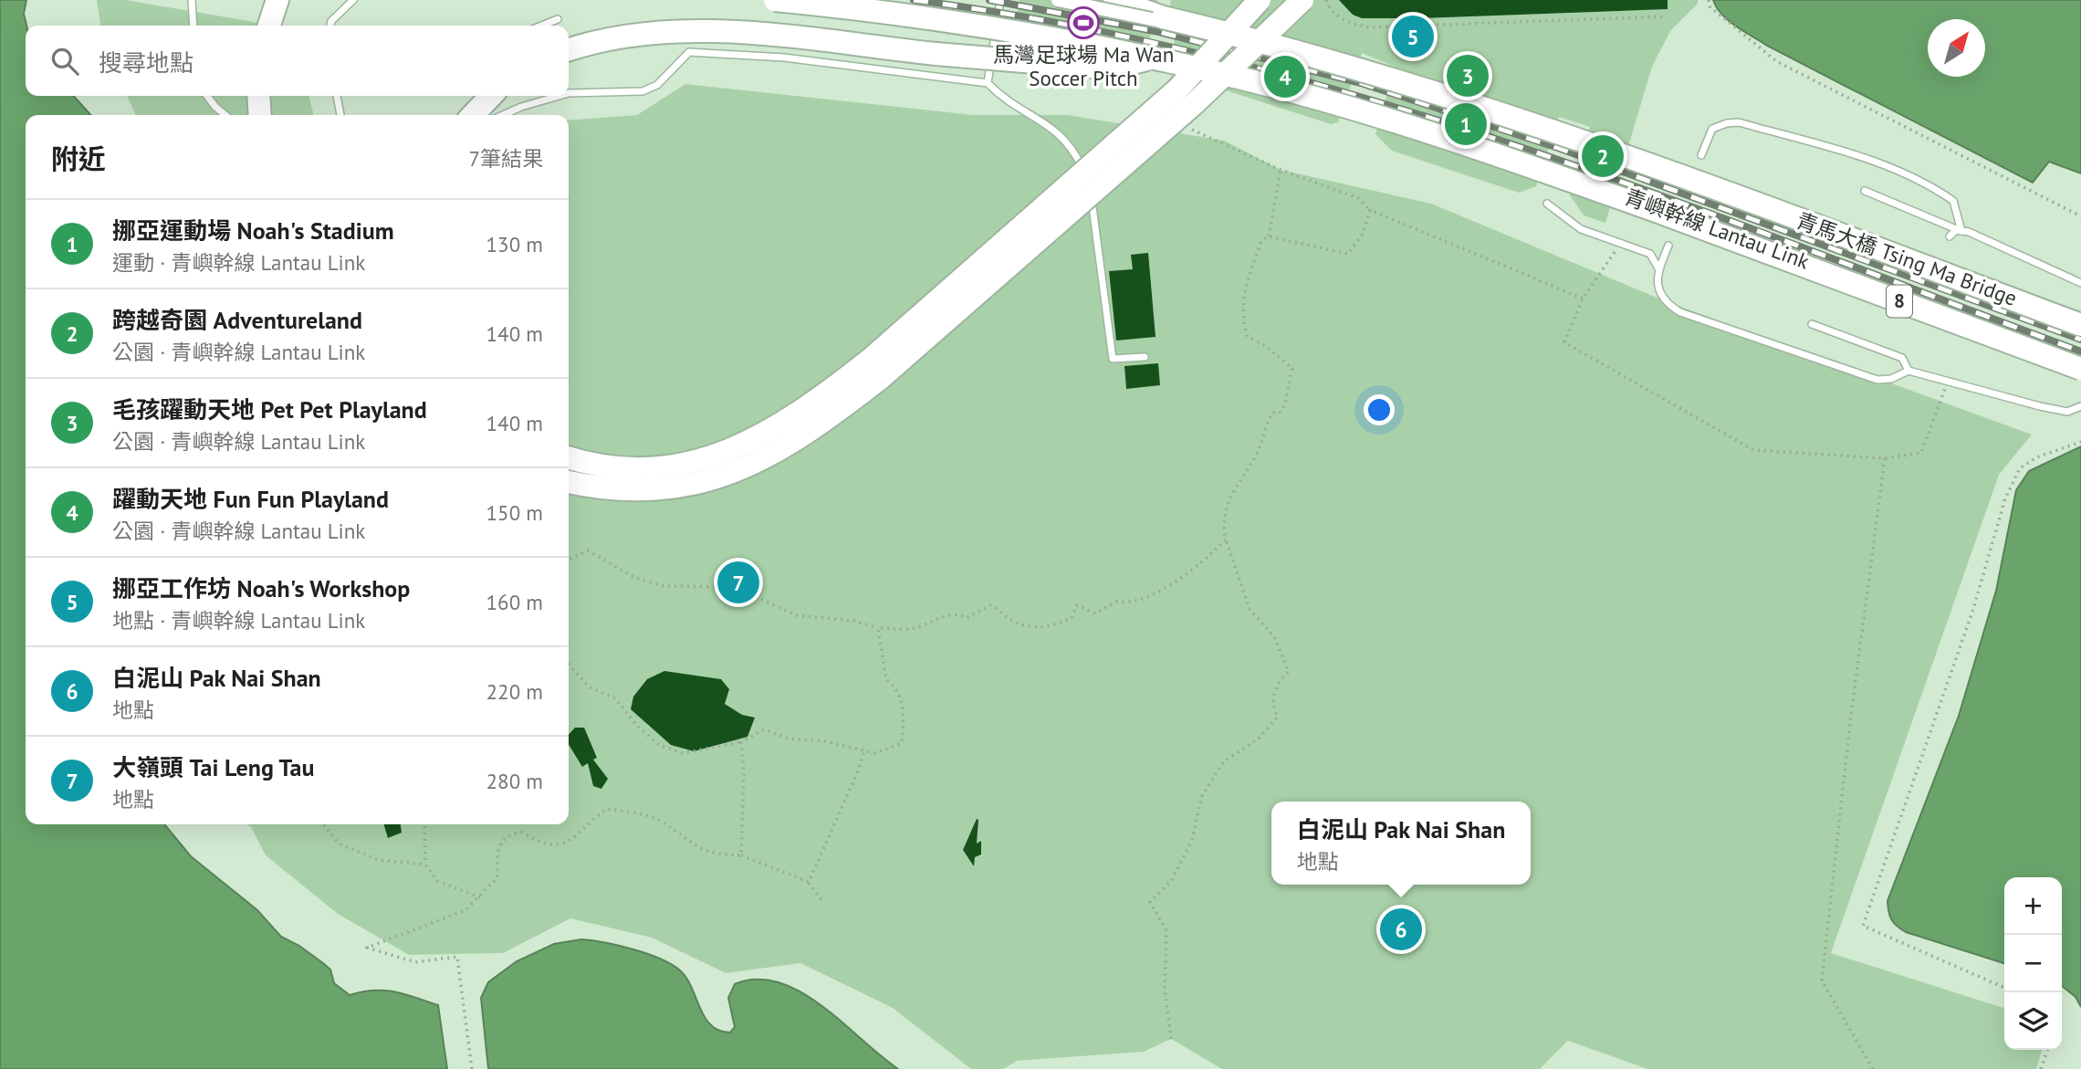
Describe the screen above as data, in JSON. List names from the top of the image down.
{
  "streets": {
    "highway": ["青嶼幹線 Lantau Link", "青馬大橋 Tsing Ma Bridge", "8"]
  },
  "crossings": [
    ["青嶼幹線 Lantau Link", "青馬大橋 Tsing Ma Bridge"]
  ],
  "places": {
    "sports": ["馬灣足球場 Ma Wan Soccer Pitch"]
  },
  "north": "top right",
  "page": {
    "pins": [
      "5",
      "3",
      "4",
      "1",
      "2",
      "7",
      "6"
    ],
    "search": "搜尋地點",
    "heading": ["附近", "7筆結果"],
    "list": [
      {
        "mark": "1",
        "name": "挪亞運動場 Noah's Stadium",
        "note": "運動 · 青嶼幹線 Lantau Link",
        "value": "130 m"
      },
      {
        "mark": "2",
        "name": "跨越奇園 Adventureland",
        "note": "公園 · 青嶼幹線 Lantau Link",
        "value": "140 m"
      },
      {
        "mark": "3",
        "name": "毛孩躍動天地 Pet Pet Playland",
        "note": "公園 · 青嶼幹線 Lantau Link",
        "value": "140 m"
      },
      {
        "mark": "4",
        "name": "躍動天地 Fun Fun Playland",
        "note": "公園 · 青嶼幹線 Lantau Link",
        "value": "150 m"
      },
      {
        "mark": "5",
        "name": "挪亞工作坊 Noah's Workshop",
        "note": "地點 · 青嶼幹線 Lantau Link",
        "value": "160 m"
      },
      {
        "mark": "6",
        "name": "白泥山 Pak Nai Shan",
        "note": "地點",
        "value": "220 m"
      },
      {
        "mark": "7",
        "name": "大嶺頭 Tai Leng Tau",
        "note": "地點",
        "value": "280 m"
      }
    ],
    "popup": ["白泥山 Pak Nai Shan", "地點"],
    "map_buttons": ["+", "−"]
  }
}
